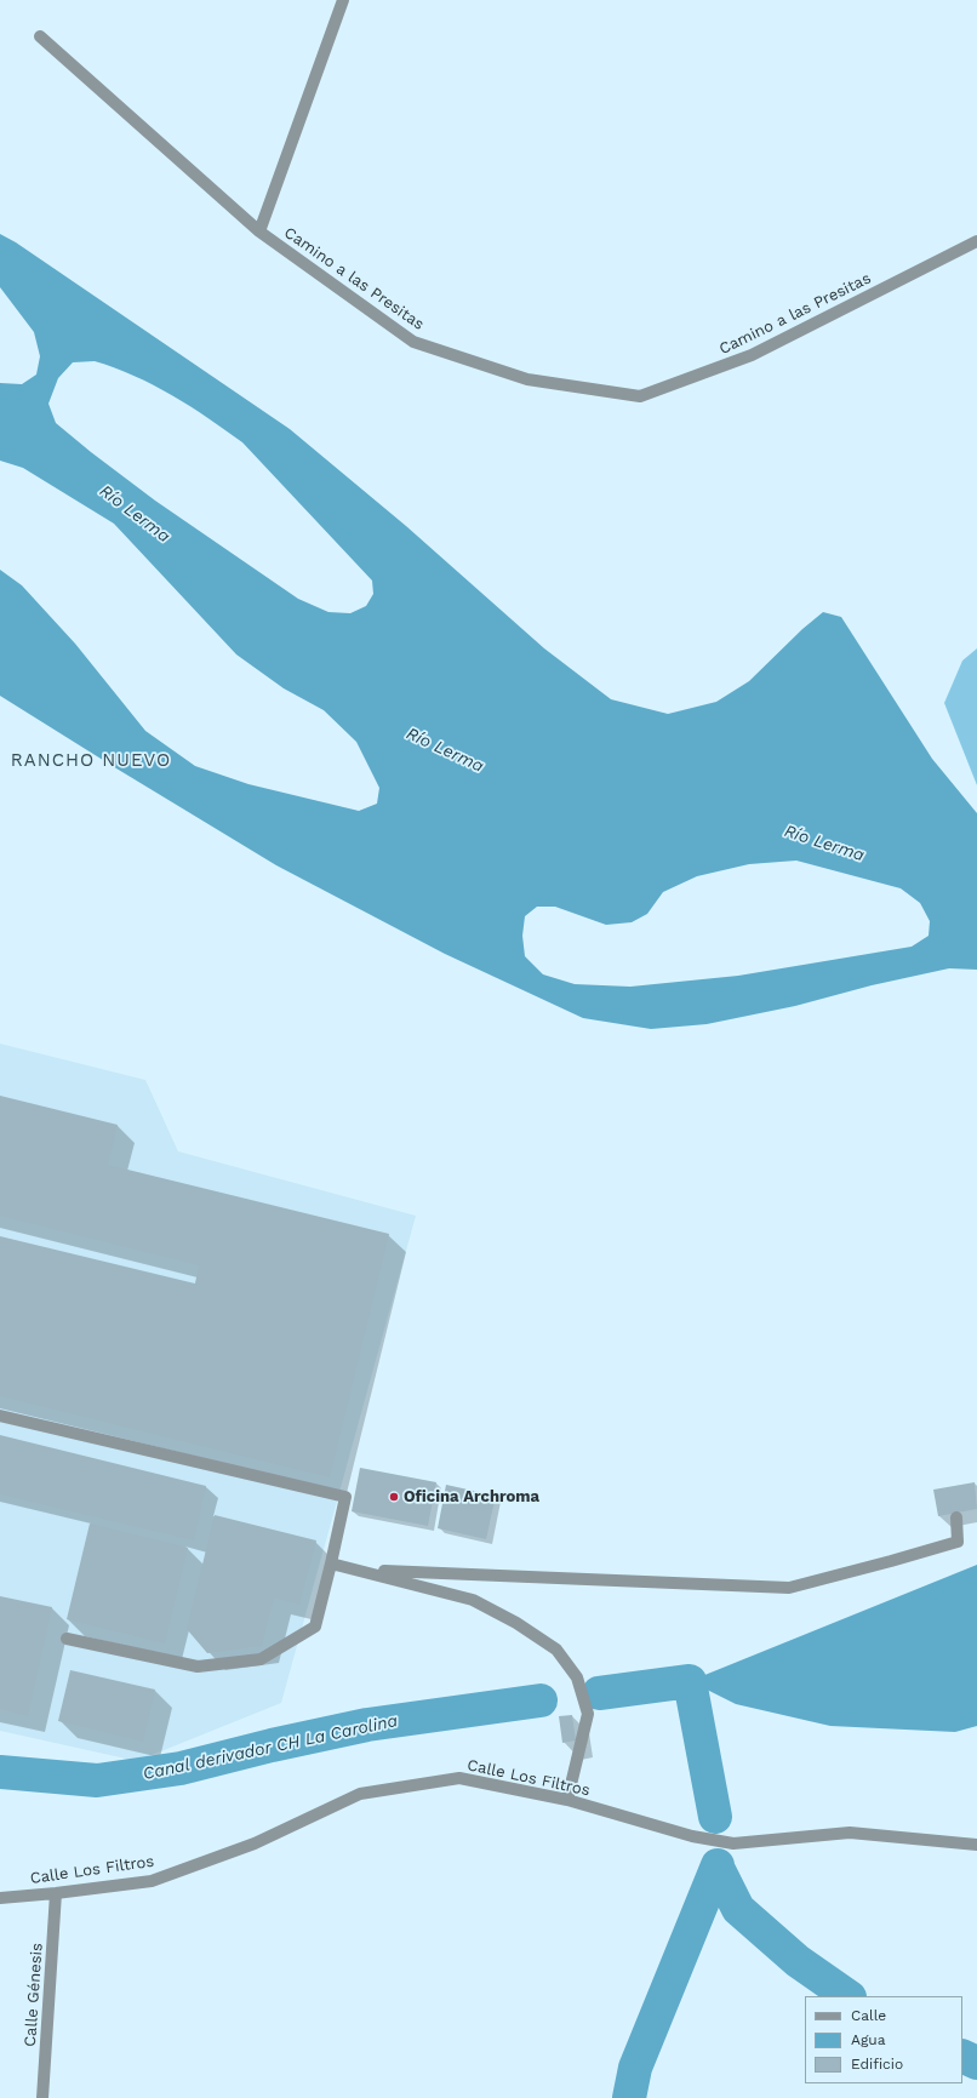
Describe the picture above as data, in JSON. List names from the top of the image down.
{
  "streets": {
    "street": ["Camino a las Presitas", "Calle Los Filtros", "Calle Génesis"]
  },
  "crossings": [
    ["Calle Los Filtros", "Calle Génesis"]
  ],
  "districts": ["RANCHO NUEVO"],
  "water": ["Río Lerma", "Canal derivador CH La Carolina"],
  "places": ["Oficina Archroma"],
  "legend": ["Calle", "Agua", "Edificio"]
}
